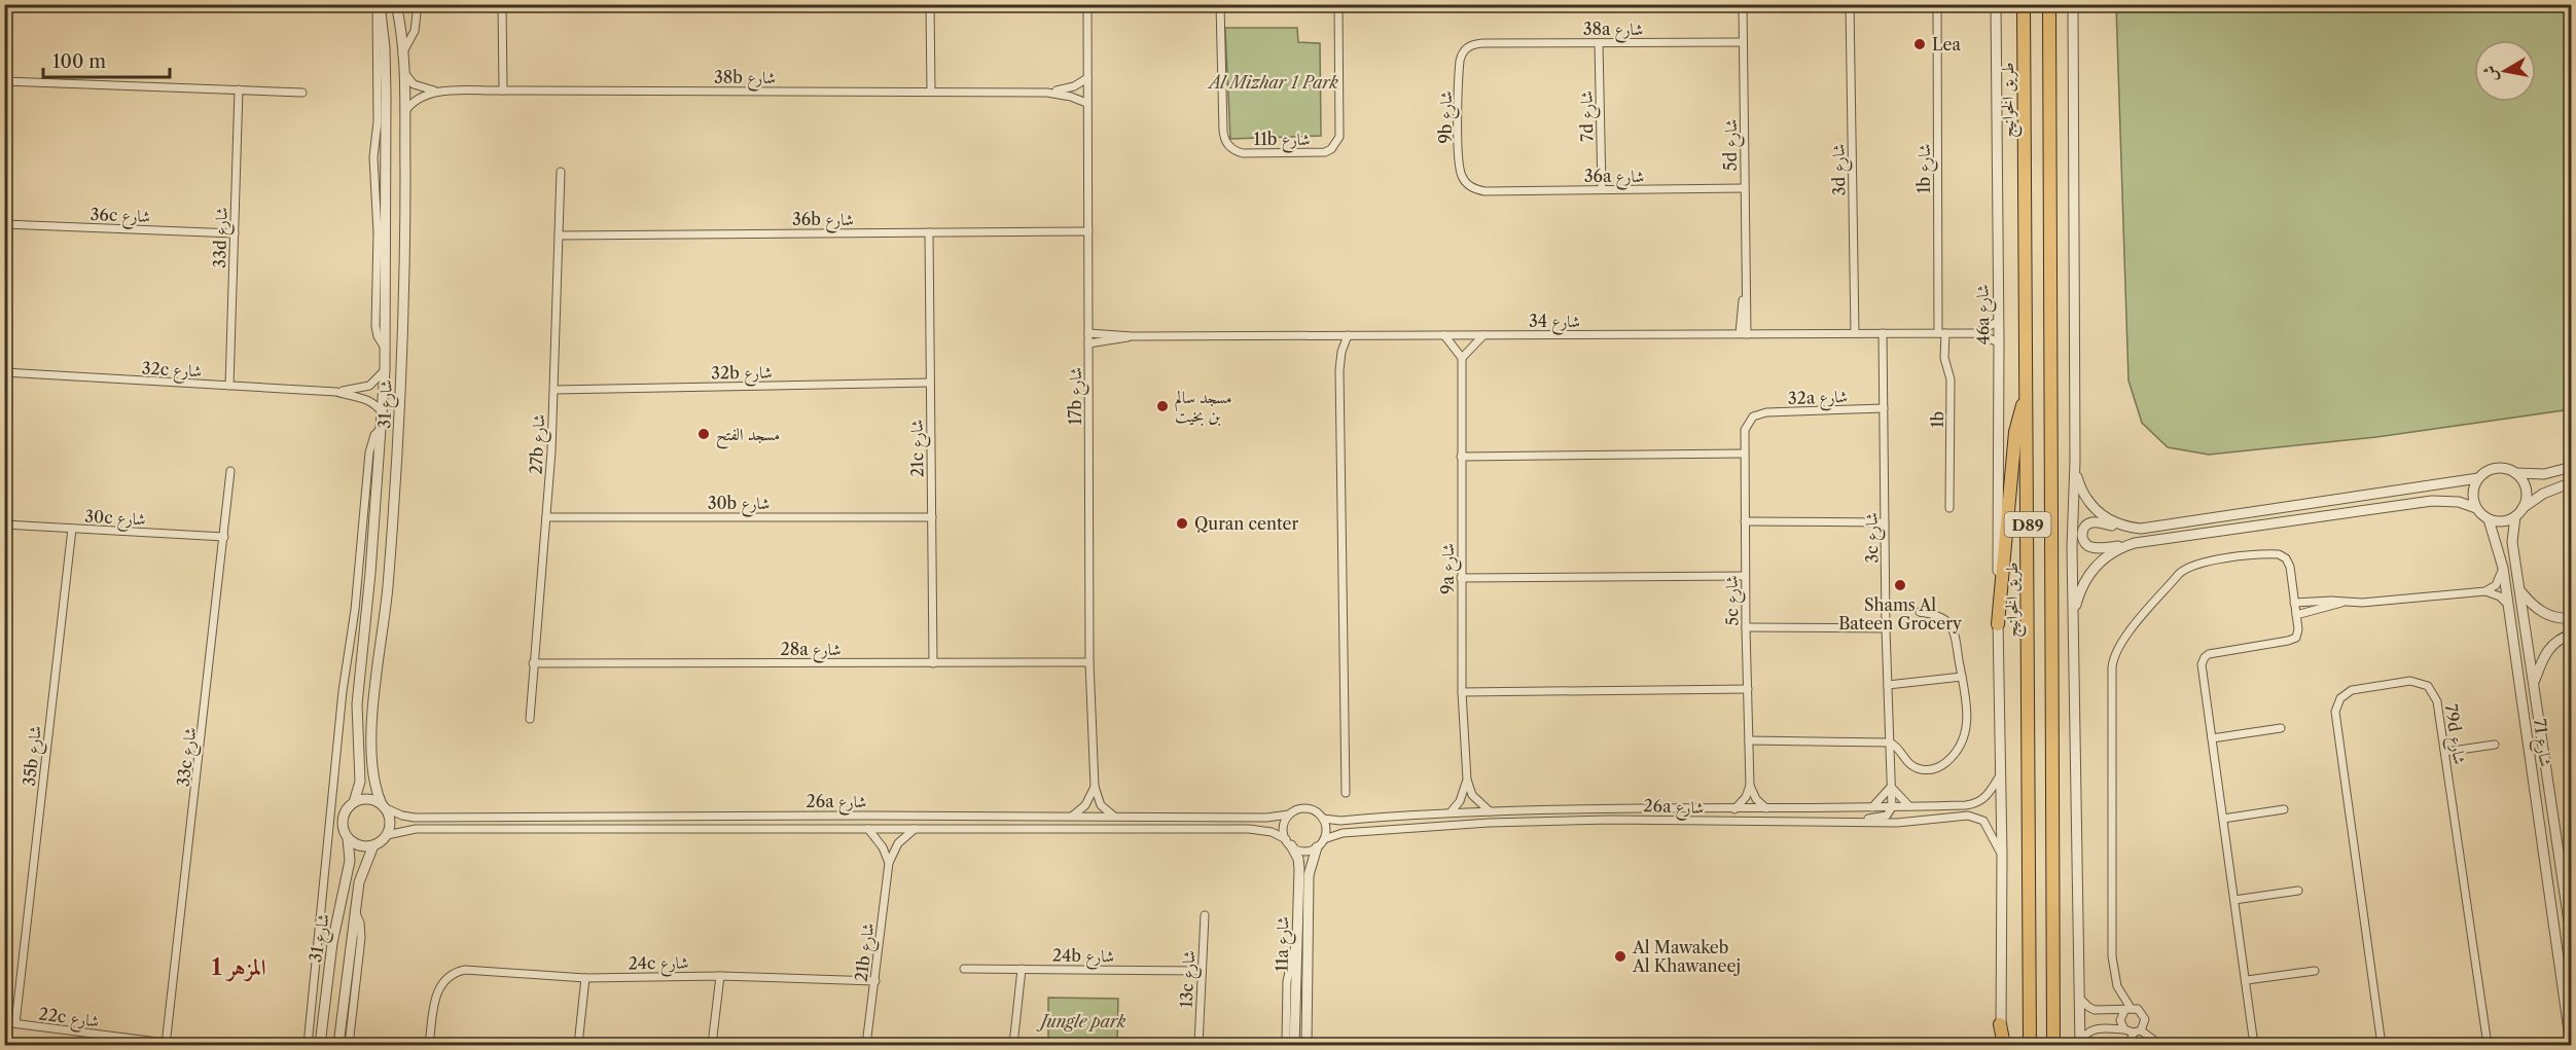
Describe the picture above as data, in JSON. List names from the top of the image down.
{
  "streets": {
    "highway": ["طريق الخوانيج", "D89"],
    "street": [
      "38a شارع",
      "38b شارع",
      "7d شارع",
      "9b شارع",
      "11b شارع",
      "5d شارع",
      "1b شارع",
      "3d شارع",
      "36a شارع",
      "36c شارع",
      "36b شارع",
      "33d شارع",
      "46a شارع",
      "شارع 34",
      "32c شارع",
      "32b شارع",
      "17b شارع",
      "32a شارع",
      "شارع 31",
      "1b",
      "27b شارع",
      "21c شارع",
      "30b شارع",
      "30c شارع",
      "3c شارع",
      "9a شارع",
      "5c شارع",
      "28a شارع",
      "79d شارع",
      "شارع 71",
      "35b شارع",
      "33c شارع",
      "26a شارع",
      "11a شارع",
      "21b شارع",
      "24b شارع",
      "24c شارع",
      "13c شارع",
      "22c شارع"
    ]
  },
  "crossings": [
    ["38a شارع", "7d شارع"],
    ["38a شارع", "9b شارع"],
    ["38a شارع", "5d شارع"],
    ["38b شارع", "17b شارع"],
    ["38b شارع", "شارع 31"],
    ["7d شارع", "36a شارع"],
    ["9b شارع", "36a شارع"],
    ["5d شارع", "36a شارع"],
    ["5d شارع", "شارع 34"],
    ["1b شارع", "شارع 34"],
    ["1b شارع", "1b"],
    ["3d شارع", "شارع 34"],
    ["36c شارع", "33d شارع"],
    ["36b شارع", "17b شارع"],
    ["36b شارع", "27b شارع"],
    ["36b شارع", "21c شارع"],
    ["33d شارع", "32c شارع"],
    ["46a شارع", "شارع 34"],
    ["46a شارع", "26a شارع"],
    ["شارع 34", "17b شارع"],
    ["شارع 34", "1b"],
    ["شارع 34", "3c شارع"],
    ["32c شارع", "شارع 31"],
    ["32b شارع", "27b شارع"],
    ["32b شارع", "21c شارع"],
    ["17b شارع", "28a شارع"],
    ["17b شارع", "26a شارع"],
    ["32a شارع", "3c شارع"],
    ["32a شارع", "5c شارع"],
    ["شارع 31", "26a شارع"],
    ["27b شارع", "30b شارع"],
    ["27b شارع", "28a شارع"],
    ["21c شارع", "30b شارع"],
    ["21c شارع", "28a شارع"],
    ["30c شارع", "35b شارع"],
    ["30c شارع", "33c شارع"],
    ["3c شارع", "26a شارع"],
    ["9a شارع", "26a شارع"],
    ["35b شارع", "22c شارع"],
    ["33c شارع", "22c شارع"],
    ["26a شارع", "11a شارع"],
    ["26a شارع", "21b شارع"],
    ["21b شارع", "24c شارع"],
    ["24b شارع", "13c شارع"]
  ],
  "districts": ["المزهر 1"],
  "parks": ["Al Mizhar 1 Park", "Jungle park"],
  "places": [
    "Lea",
    "مسجد سالم بن بخيت",
    "مسجد الفتح",
    "Quran center",
    "Shams Al Bateen Grocery",
    "Al Mawakeb Al Khawaneej"
  ],
  "scale_bar": "100 m",
  "north": "left"
}
